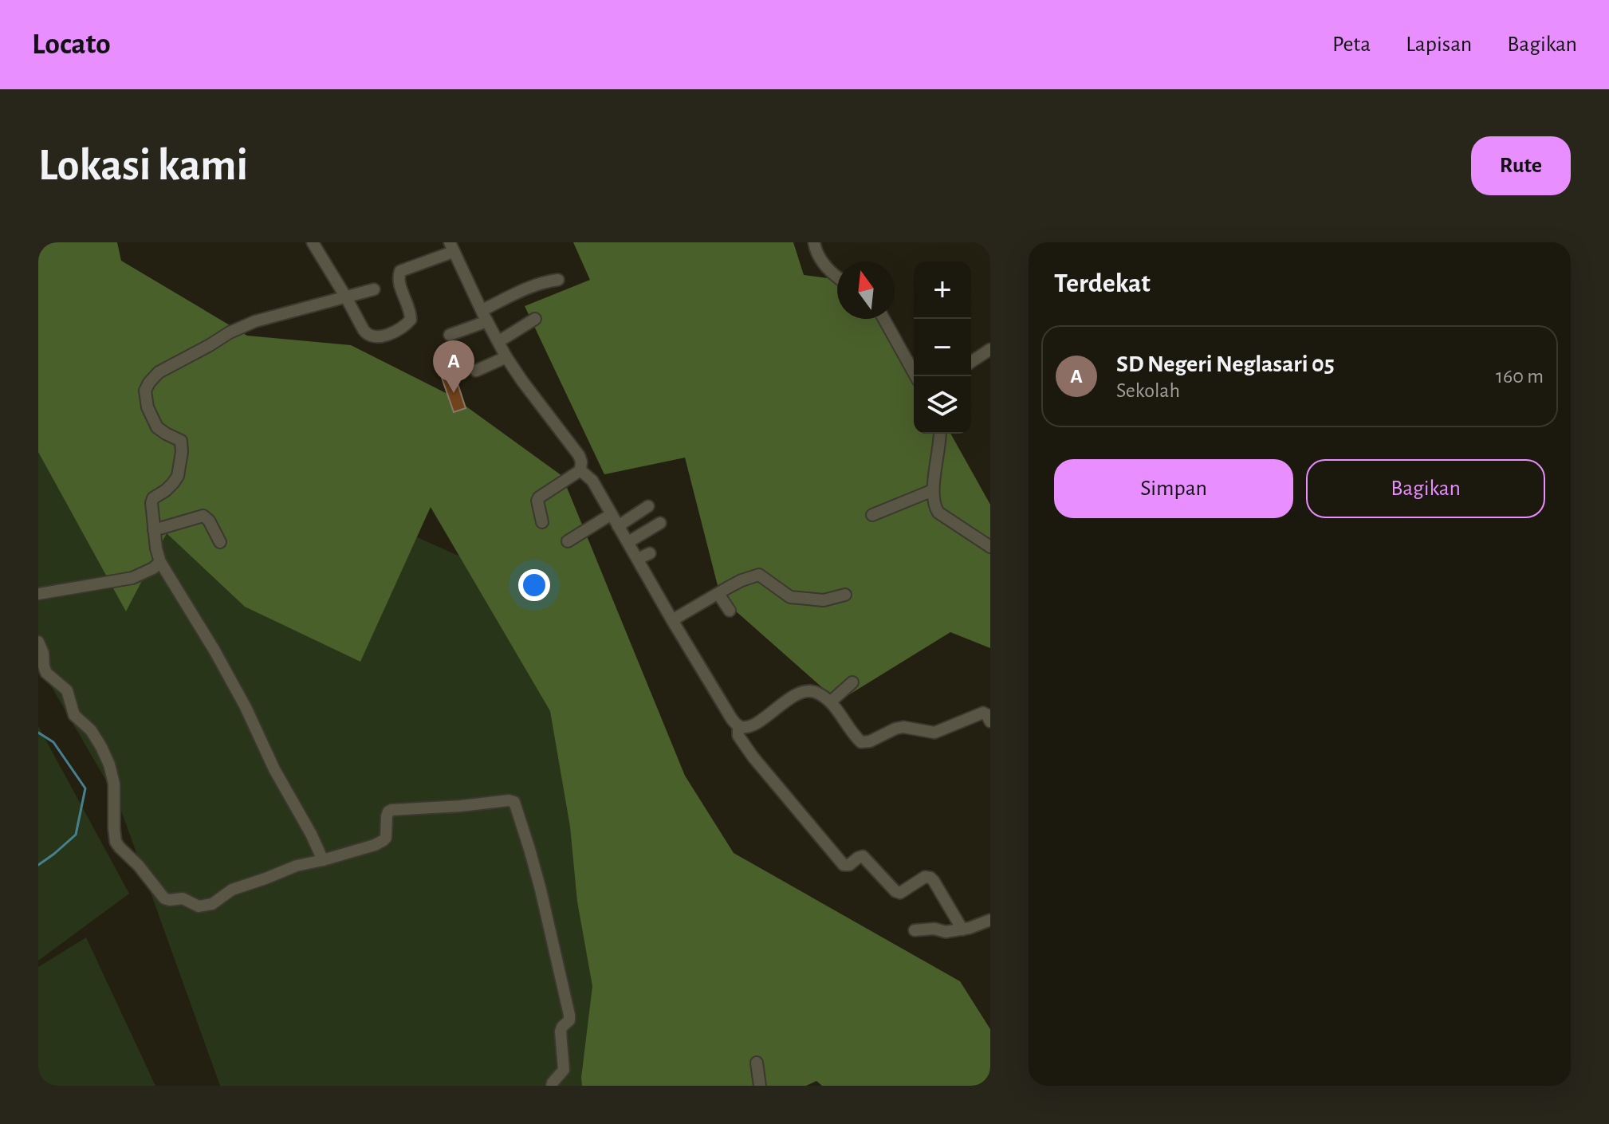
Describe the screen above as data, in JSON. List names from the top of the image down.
{
  "north": "top",
  "page": {
    "header": "Locato",
    "nav": ["Peta", "Lapisan", "Bagikan"],
    "buttons": [
      "Rute",
      ["Simpan", "Bagikan"]
    ],
    "title": "Lokasi kami",
    "heading": "Terdekat",
    "map_buttons": ["+", "−"],
    "list": [
      {
        "mark": "A",
        "name": "SD Negeri Neglasari 05",
        "note": "Sekolah",
        "value": "160 m"
      }
    ],
    "pins": "A"
  }
}
